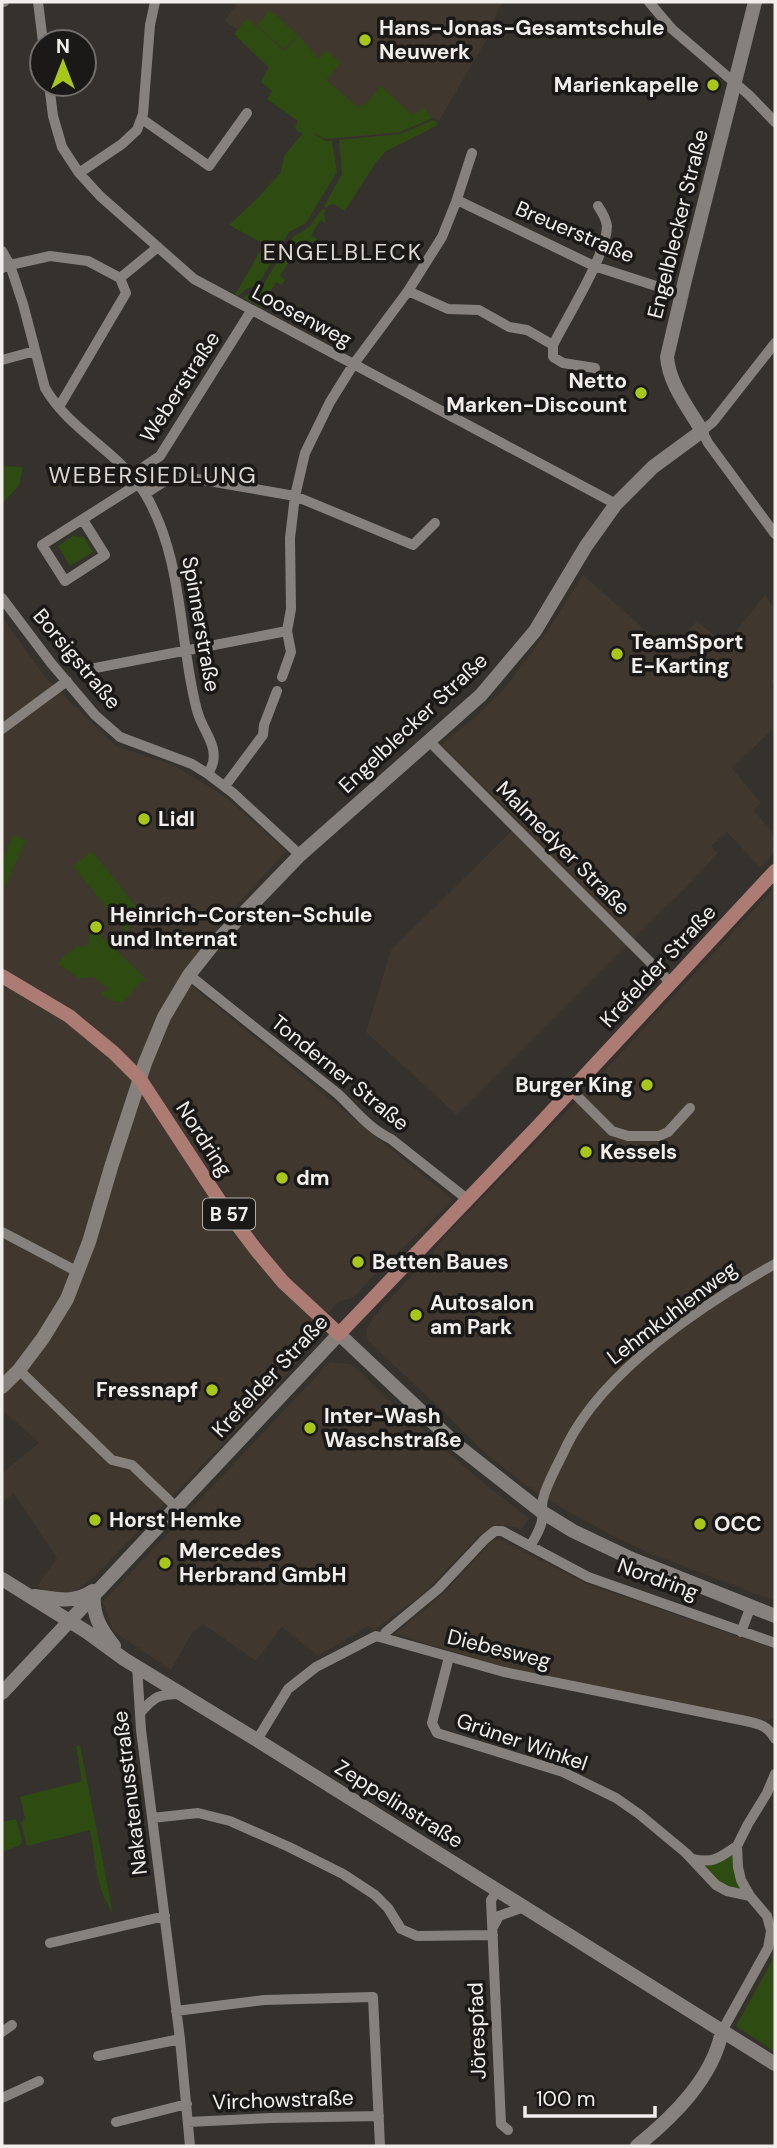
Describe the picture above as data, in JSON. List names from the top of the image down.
{
  "streets": {
    "main road": ["Krefelder Straße", "Nordring", "B 57"],
    "street": [
      "Engelblecker Straße",
      "Breuerstraße",
      "Loosenweg",
      "Weberstraße",
      "Spinnerstraße",
      "Borsigstraße",
      "Malmedyer Straße",
      "Tonderner Straße",
      "Lehmkuhlenweg",
      "Diebesweg",
      "Grüner Winkel",
      "Nakatenusstraße",
      "Zeppelinstraße",
      "Jörespfad",
      "Virchowstraße"
    ]
  },
  "crossings": [
    ["Engelblecker Straße", "Breuerstraße"],
    ["Engelblecker Straße", "Loosenweg"],
    ["Engelblecker Straße", "Borsigstraße"],
    ["Engelblecker Straße", "Malmedyer Straße"],
    ["Engelblecker Straße", "Tonderner Straße"],
    ["Engelblecker Straße", "Nordring"],
    ["Loosenweg", "Weberstraße"],
    ["Weberstraße", "Spinnerstraße"],
    ["Spinnerstraße", "Borsigstraße"],
    ["Malmedyer Straße", "Krefelder Straße"],
    ["Krefelder Straße", "Tonderner Straße"],
    ["Krefelder Straße", "Nordring"],
    ["Krefelder Straße", "Zeppelinstraße"],
    ["Nordring", "Lehmkuhlenweg"],
    ["Nordring", "Diebesweg"],
    ["Diebesweg", "Grüner Winkel"],
    ["Nakatenusstraße", "Zeppelinstraße"],
    ["Nakatenusstraße", "Virchowstraße"],
    ["Zeppelinstraße", "Jörespfad"]
  ],
  "districts": ["ENGELBLECK", "WEBERSIEDLUNG"],
  "places": [
    "Hans-Jonas-Gesamtschule Neuwerk",
    "Marienkapelle",
    "Netto Marken-Discount",
    "TeamSport E-Karting",
    "Lidl",
    "Heinrich-Corsten-Schule und Internat",
    "Burger King",
    "Kessels",
    "dm",
    "Betten Baues",
    "Autosalon am Park",
    "Fressnapf",
    "Inter-Wash Waschstraße",
    "Horst Hemke",
    "OCC",
    "Mercedes Herbrand GmbH"
  ],
  "scale_bar": "100 m",
  "north": "top"
}
